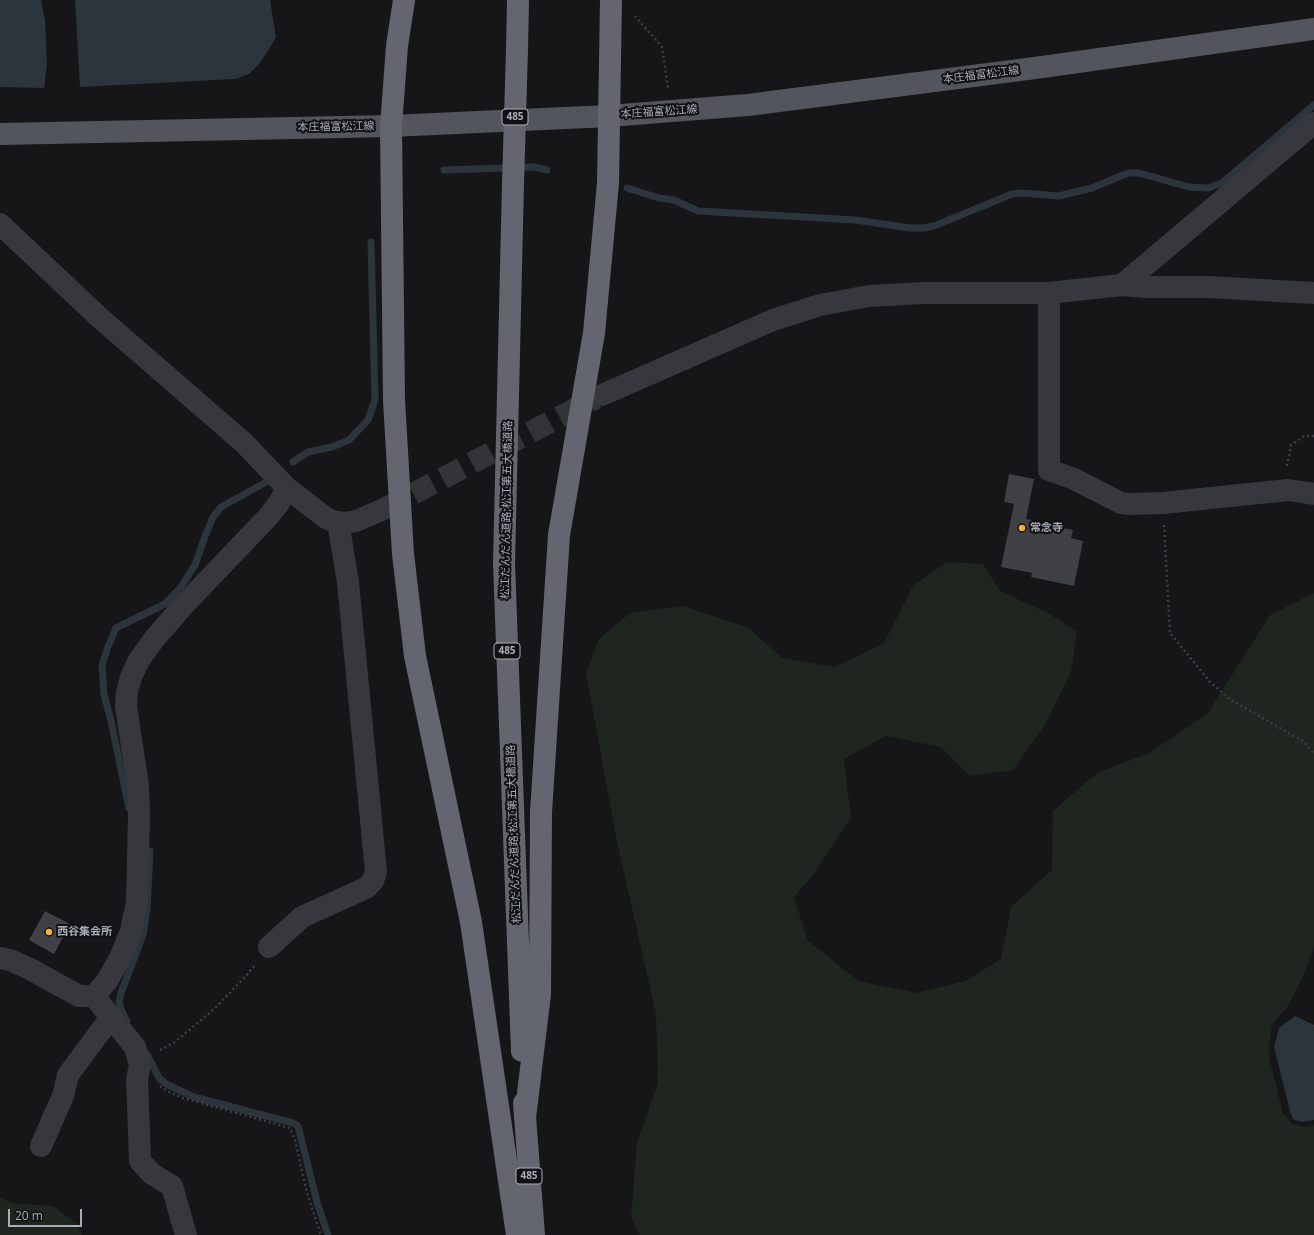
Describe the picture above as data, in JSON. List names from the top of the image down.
{
  "streets": {
    "highway": ["485", "松江だんだん道路;松江第五大橋道路"],
    "main road": ["本庄福富松江線"]
  },
  "places": ["常念寺", "西谷集会所"],
  "scale_bar": "20 m"
}
